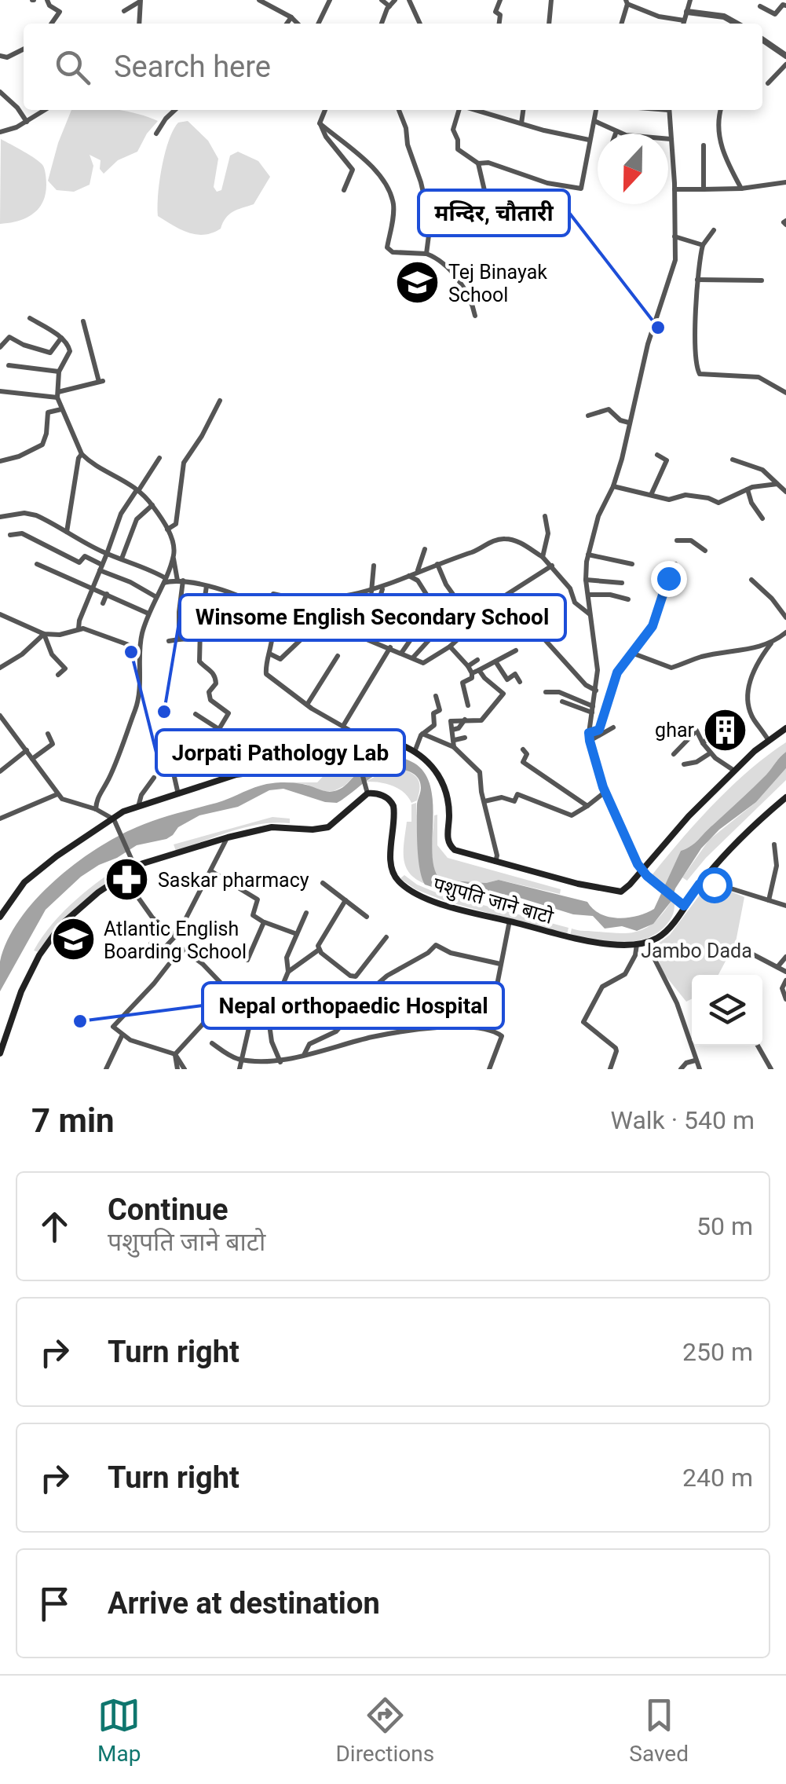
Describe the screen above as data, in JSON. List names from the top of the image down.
{
  "streets": {
    "main road": ["पशुपति जाने बाटो"]
  },
  "parks": ["Jambo Dada"],
  "places": {
    "school or university": ["Tej Binayak School", "Atlantic English Boarding School"],
    "other": [
      "मन्दिर, चौतारी",
      "Jorpati Pathology Lab",
      "Winsome English Secondary School",
      "Nepal orthopaedic Hospital"
    ],
    "building": ["ghar"],
    "pharmacy": ["Saskar pharmacy"]
  },
  "north": "bottom",
  "page": {
    "search": "Search here",
    "heading": ["7 min", "Walk · 540 m"],
    "list": [
      ["Continue", "पशुपति जाने बाटो", "50 m"],
      ["Turn right", "250 m"],
      ["Turn right", "240 m"],
      "Arrive at destination"
    ],
    "nav": ["Map", "Directions", "Saved"]
  }
}
